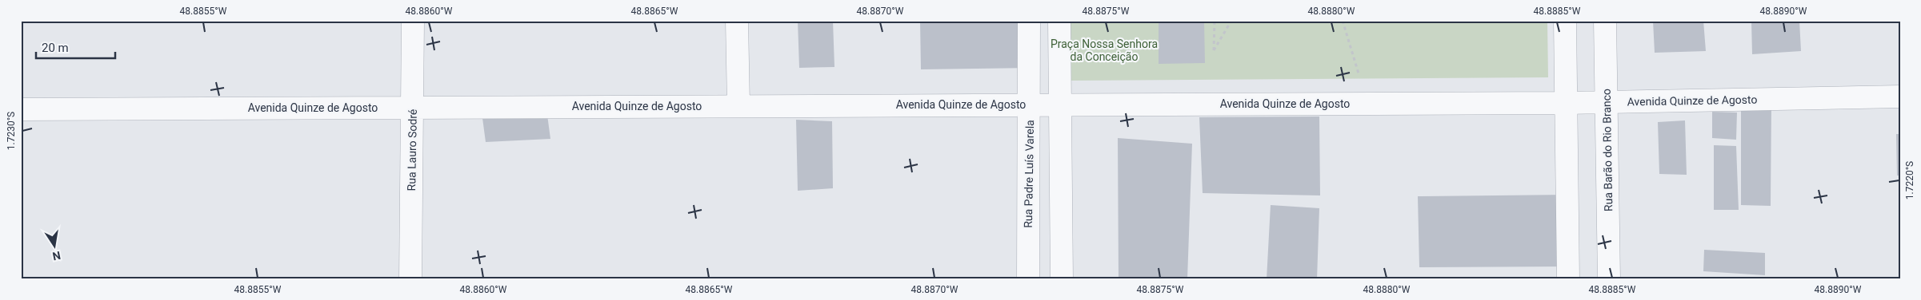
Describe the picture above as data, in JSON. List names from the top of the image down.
{
  "streets": {
    "street": [
      "Avenida Quinze de Agosto",
      "Rua Lauro Sodré",
      "Rua Barão do Rio Branco",
      "Rua Padre Luís Varela"
    ]
  },
  "crossings": [
    ["Avenida Quinze de Agosto", "Rua Lauro Sodré"],
    ["Avenida Quinze de Agosto", "Rua Barão do Rio Branco"],
    ["Avenida Quinze de Agosto", "Rua Padre Luís Varela"]
  ],
  "parks": ["Praça Nossa Senhora da Conceição"],
  "scale_bar": "20 m",
  "north": "bottom",
  "coordinates": [
    "48.8855°W",
    "48.8860°W",
    "48.8865°W",
    "48.8870°W",
    "48.8875°W",
    "48.8880°W",
    "48.8885°W",
    "48.8890°W",
    "1.7230°S",
    "1.7220°S"
  ]
}
